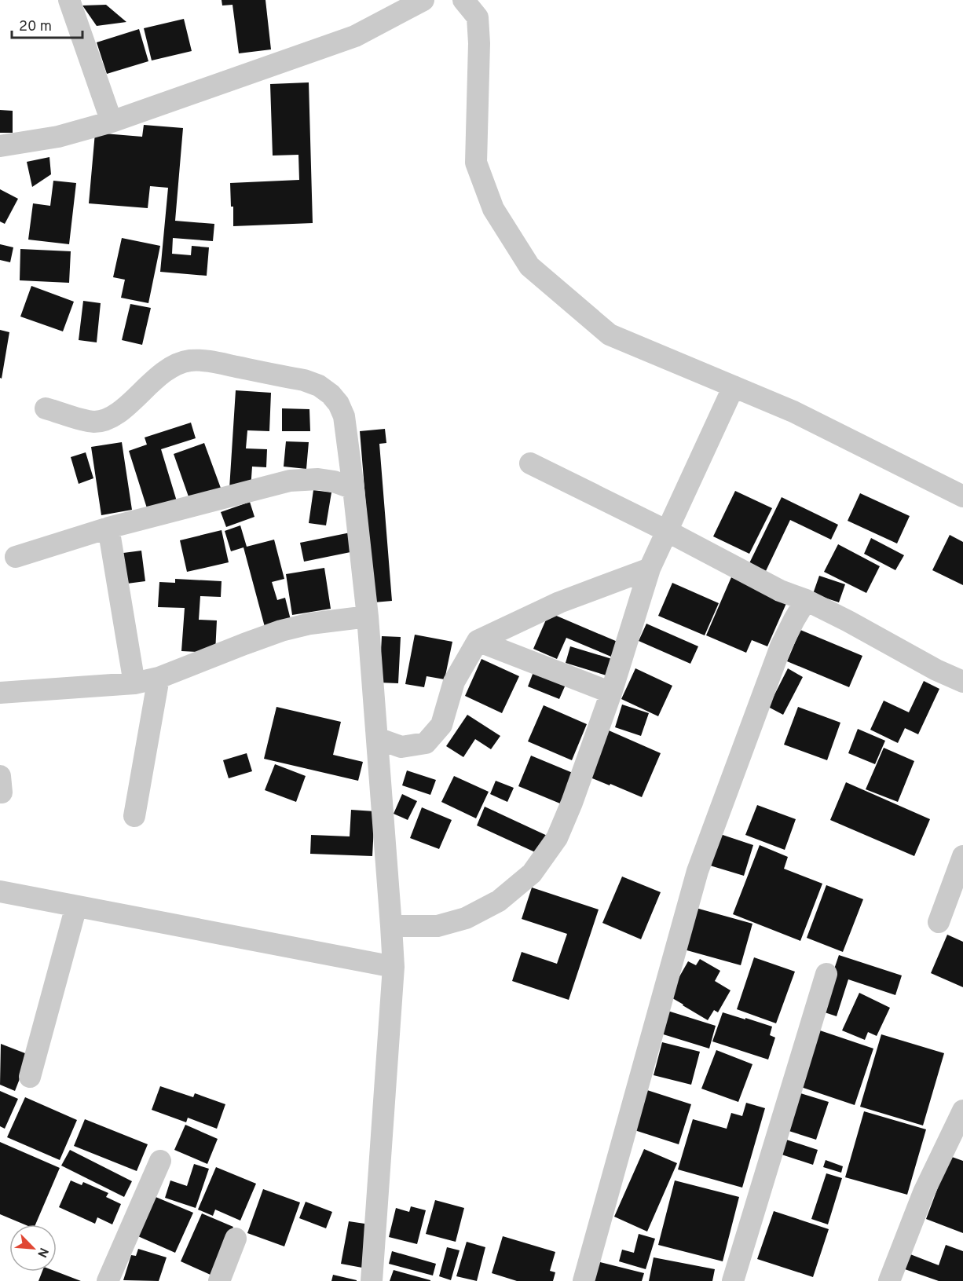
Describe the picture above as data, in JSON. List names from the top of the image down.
{
  "scale_bar": "20 m",
  "north": "bottom right"
}
